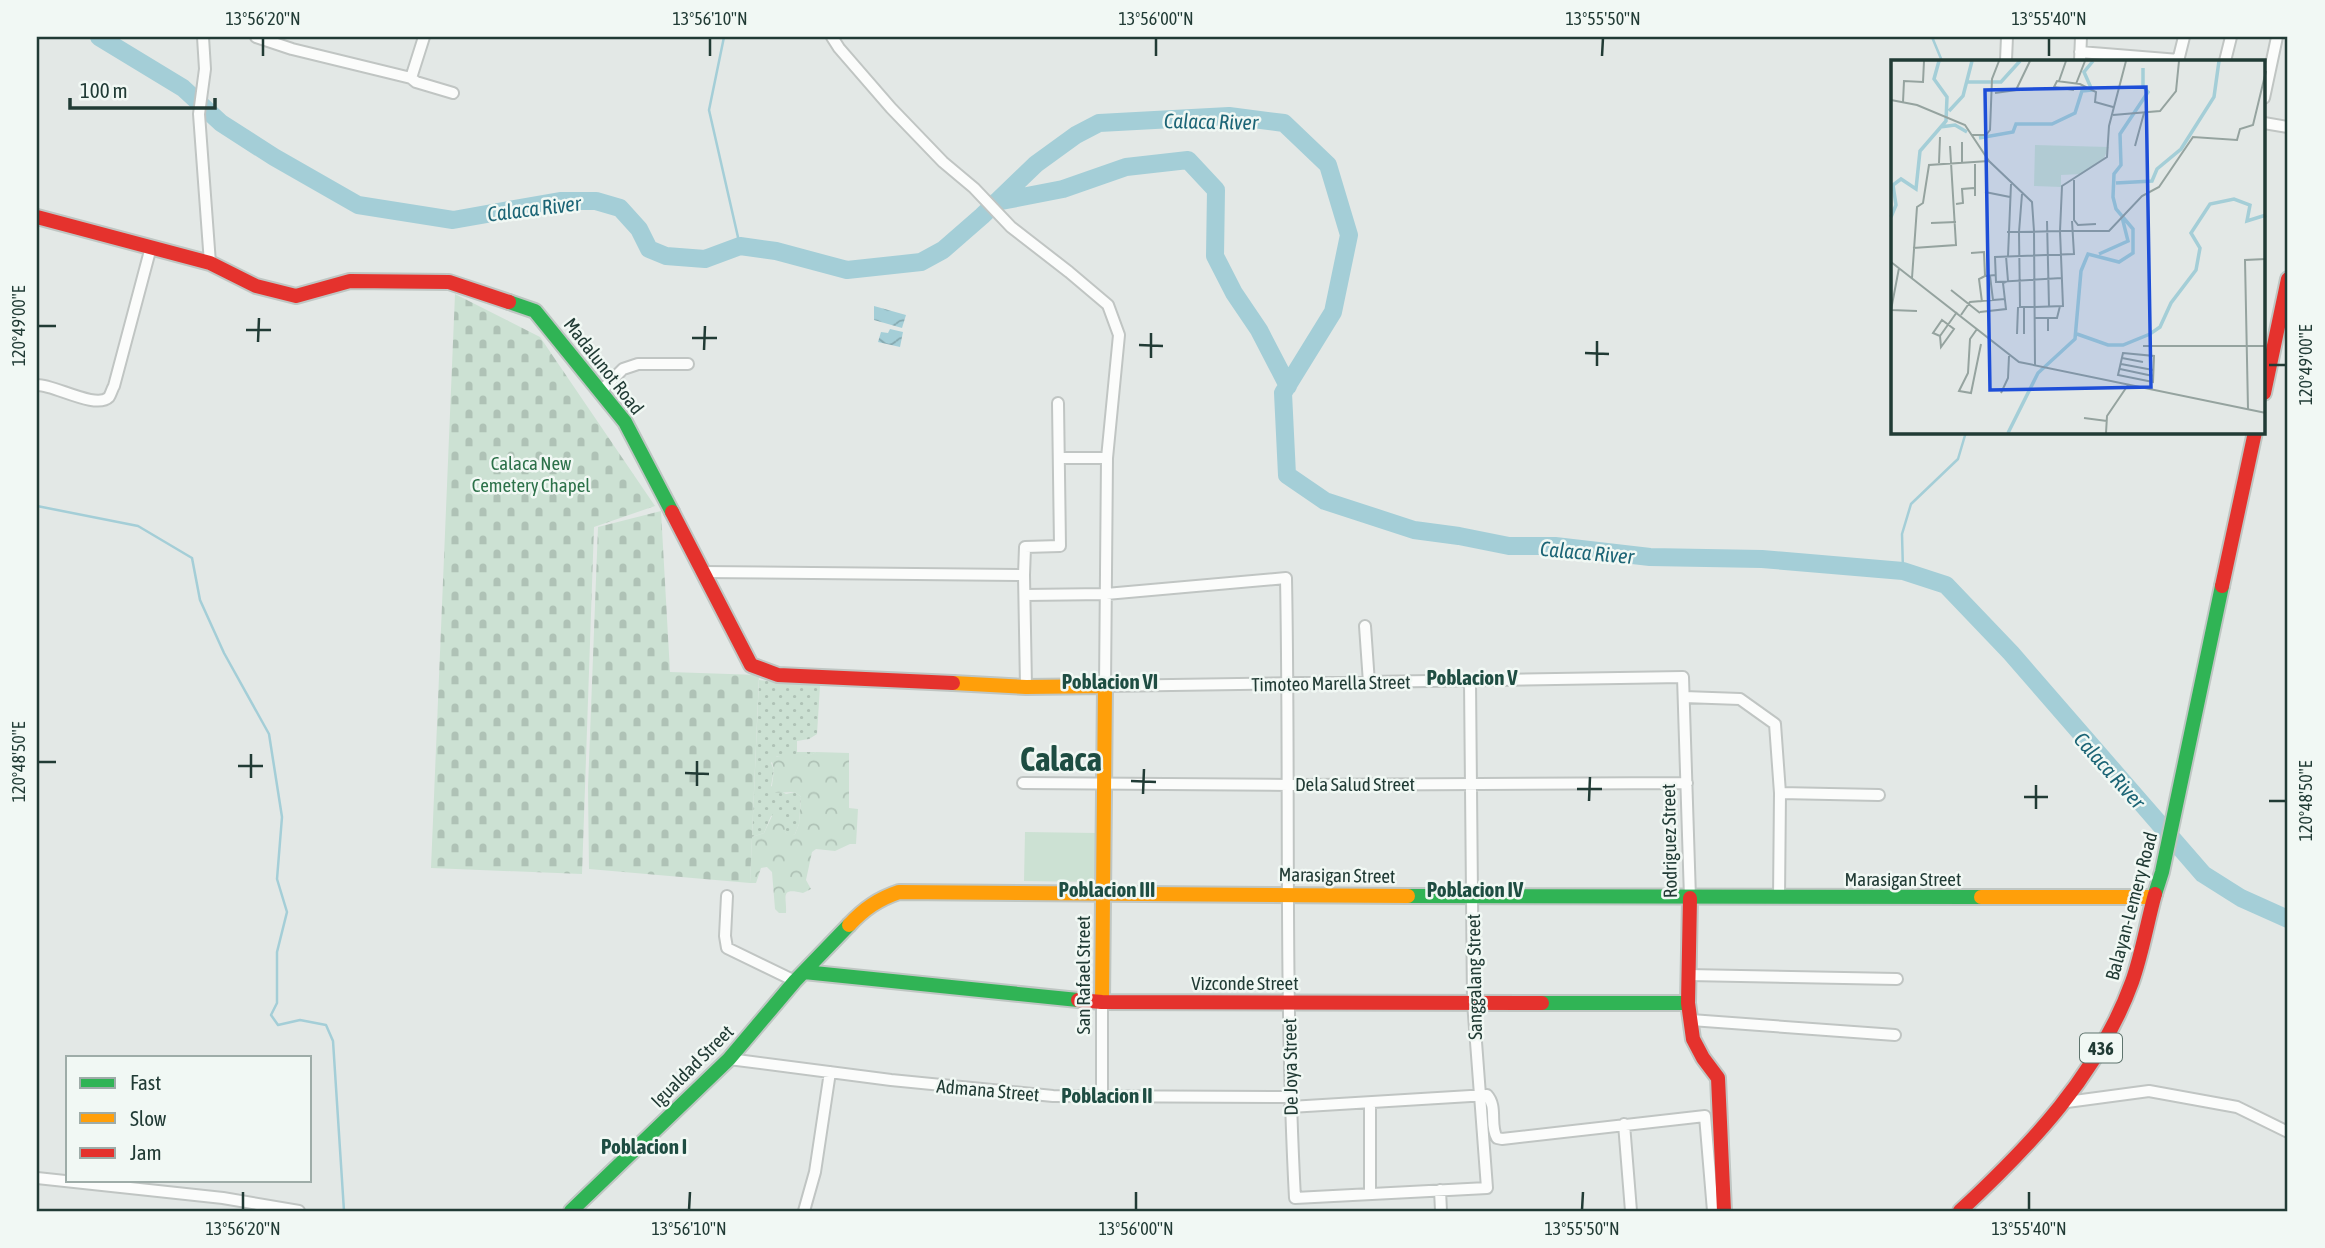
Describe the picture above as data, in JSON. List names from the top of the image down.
{
  "streets": {
    "main road": [
      "Madalunot Road",
      "Rodriguez Street",
      "Marasigan Street",
      "Balayan-Lemery Road",
      "San Rafael Street",
      "Vizconde Street",
      "436",
      "Igualdad Street"
    ],
    "street": [
      "Timoteo Marella Street",
      "Dela Salud Street",
      "Sanggalang Street",
      "De Joya Street",
      "Admana Street"
    ]
  },
  "crossings": [
    ["Madalunot Road", "Timoteo Marella Street"],
    ["Madalunot Road", "San Rafael Street"],
    ["Timoteo Marella Street", "Rodriguez Street"],
    ["Timoteo Marella Street", "San Rafael Street"],
    ["Timoteo Marella Street", "Sanggalang Street"],
    ["Timoteo Marella Street", "De Joya Street"],
    ["Dela Salud Street", "Rodriguez Street"],
    ["Dela Salud Street", "San Rafael Street"],
    ["Dela Salud Street", "Sanggalang Street"],
    ["Dela Salud Street", "De Joya Street"],
    ["Rodriguez Street", "Marasigan Street"],
    ["Rodriguez Street", "Vizconde Street"],
    ["Marasigan Street", "Balayan-Lemery Road"],
    ["Marasigan Street", "San Rafael Street"],
    ["Marasigan Street", "Sanggalang Street"],
    ["Marasigan Street", "Vizconde Street"],
    ["Marasigan Street", "Igualdad Street"],
    ["Marasigan Street", "De Joya Street"],
    ["San Rafael Street", "Vizconde Street"],
    ["San Rafael Street", "Admana Street"],
    ["Sanggalang Street", "Vizconde Street"],
    ["Sanggalang Street", "Admana Street"],
    ["Vizconde Street", "Igualdad Street"],
    ["Vizconde Street", "De Joya Street"],
    ["Igualdad Street", "Admana Street"],
    ["De Joya Street", "Admana Street"]
  ],
  "districts": [
    "Poblacion V",
    "Poblacion VI",
    "Calaca",
    "Poblacion III",
    "Poblacion IV",
    "Poblacion II",
    "Poblacion I"
  ],
  "water": ["Calaca River"],
  "parks": ["Calaca New Cemetery Chapel"],
  "legend": ["Fast", "Slow", "Jam"],
  "scale_bar": "100 m",
  "coordinates": [
    "13°56'20\"N",
    "13°56'10\"N",
    "13°56'00\"N",
    "13°55'50\"N",
    "13°55'40\"N",
    "120°49'00\"E",
    "120°48'50\"E"
  ]
}
